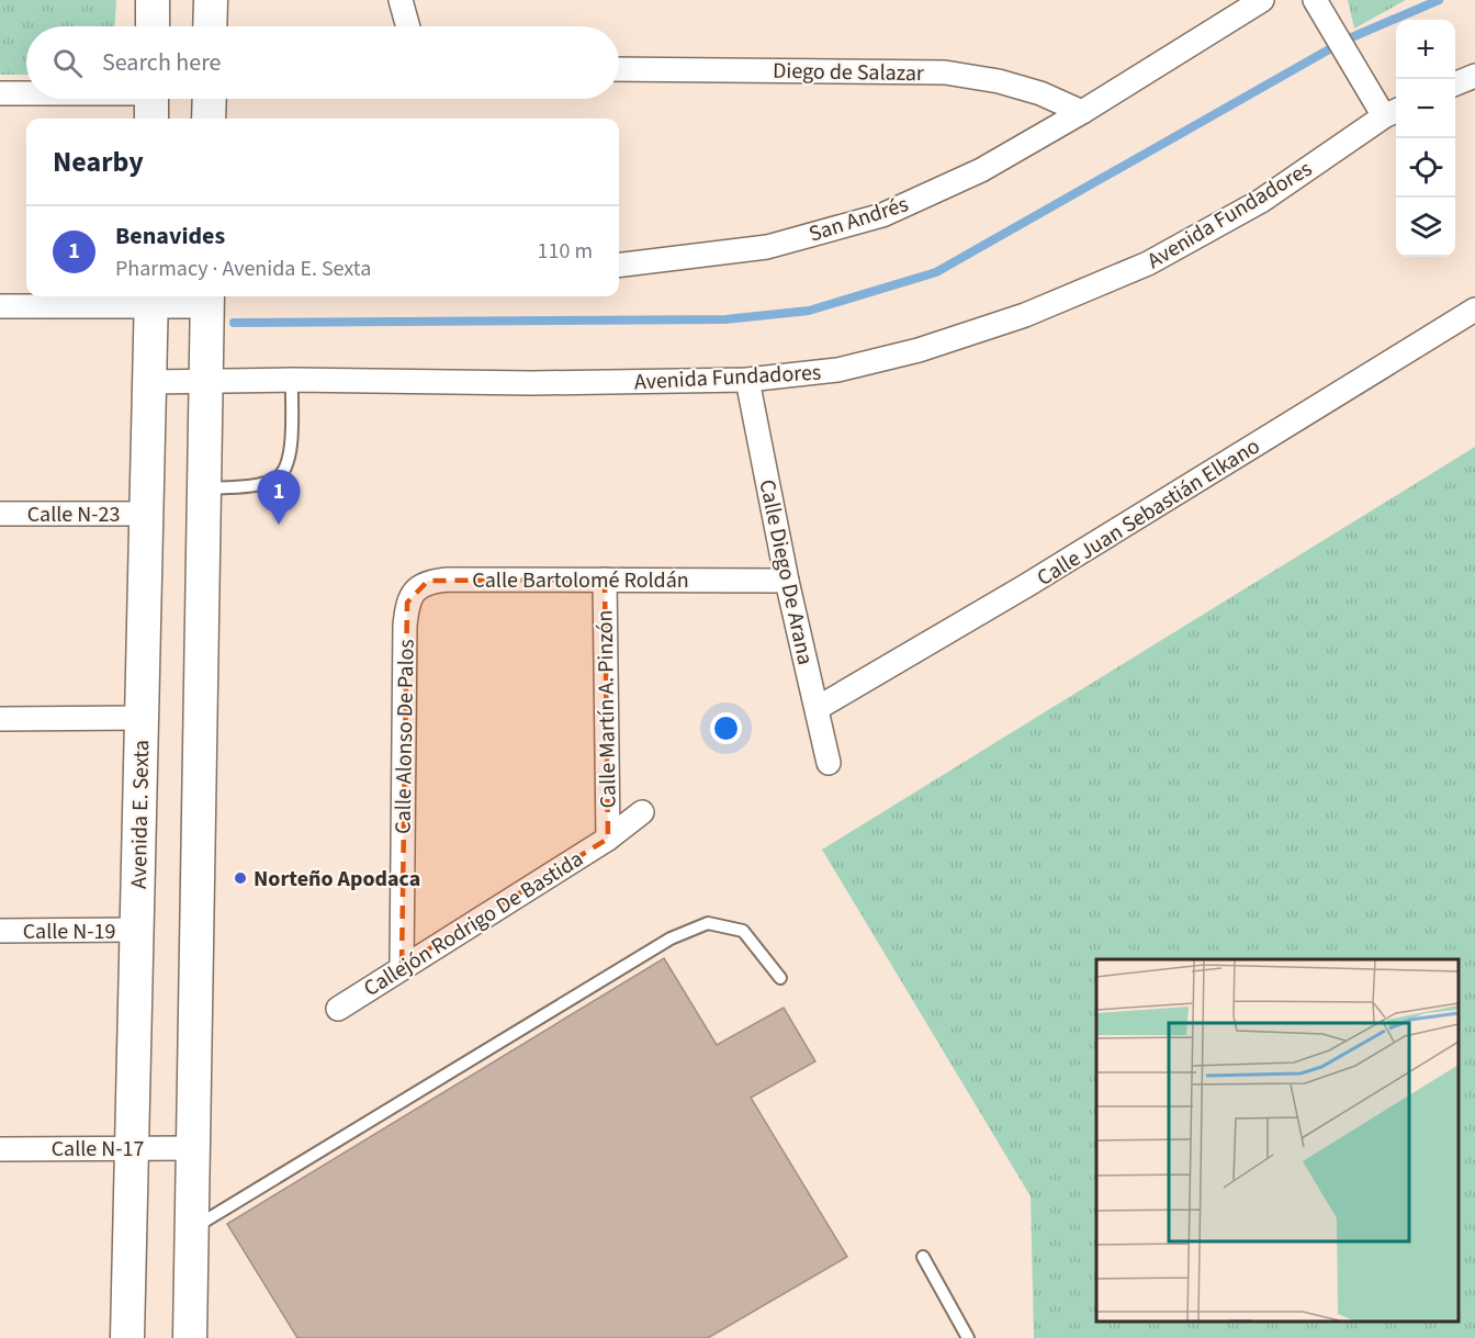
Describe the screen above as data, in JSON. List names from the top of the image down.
{
  "streets": {
    "street": [
      "Diego de Salazar",
      "Avenida Fundadores",
      "San Andrés",
      "Calle Juan Sebastián Elkano",
      "Calle N-23",
      "Calle Diego De Arana",
      "Calle Bartolomé Roldán",
      "Calle Martín A. Pinzón",
      "Calle Alonso De Palos",
      "Avenida E. Sexta",
      "Callejón Rodrigo De Bastida",
      "Calle N-19",
      "Calle N-17"
    ]
  },
  "crossings": [
    ["Diego de Salazar", "San Andrés"],
    ["Avenida Fundadores", "Calle Diego De Arana"],
    ["Avenida Fundadores", "Avenida E. Sexta"],
    ["Calle Juan Sebastián Elkano", "Calle Diego De Arana"],
    ["Calle N-23", "Avenida E. Sexta"],
    ["Calle Diego De Arana", "Calle Bartolomé Roldán"],
    ["Calle Bartolomé Roldán", "Calle Martín A. Pinzón"],
    ["Calle Bartolomé Roldán", "Calle Alonso De Palos"],
    ["Calle Martín A. Pinzón", "Callejón Rodrigo De Bastida"],
    ["Calle Alonso De Palos", "Callejón Rodrigo De Bastida"],
    ["Avenida E. Sexta", "Calle N-19"],
    ["Avenida E. Sexta", "Calle N-17"]
  ],
  "places": ["Norteño Apodaca"],
  "page": {
    "map_buttons": ["+", "−"],
    "search": "Search here",
    "heading": "Nearby",
    "list": [
      {
        "mark": "1",
        "name": "Benavides",
        "note": "Pharmacy · Avenida E. Sexta",
        "value": "110 m"
      }
    ],
    "pins": "1"
  }
}
